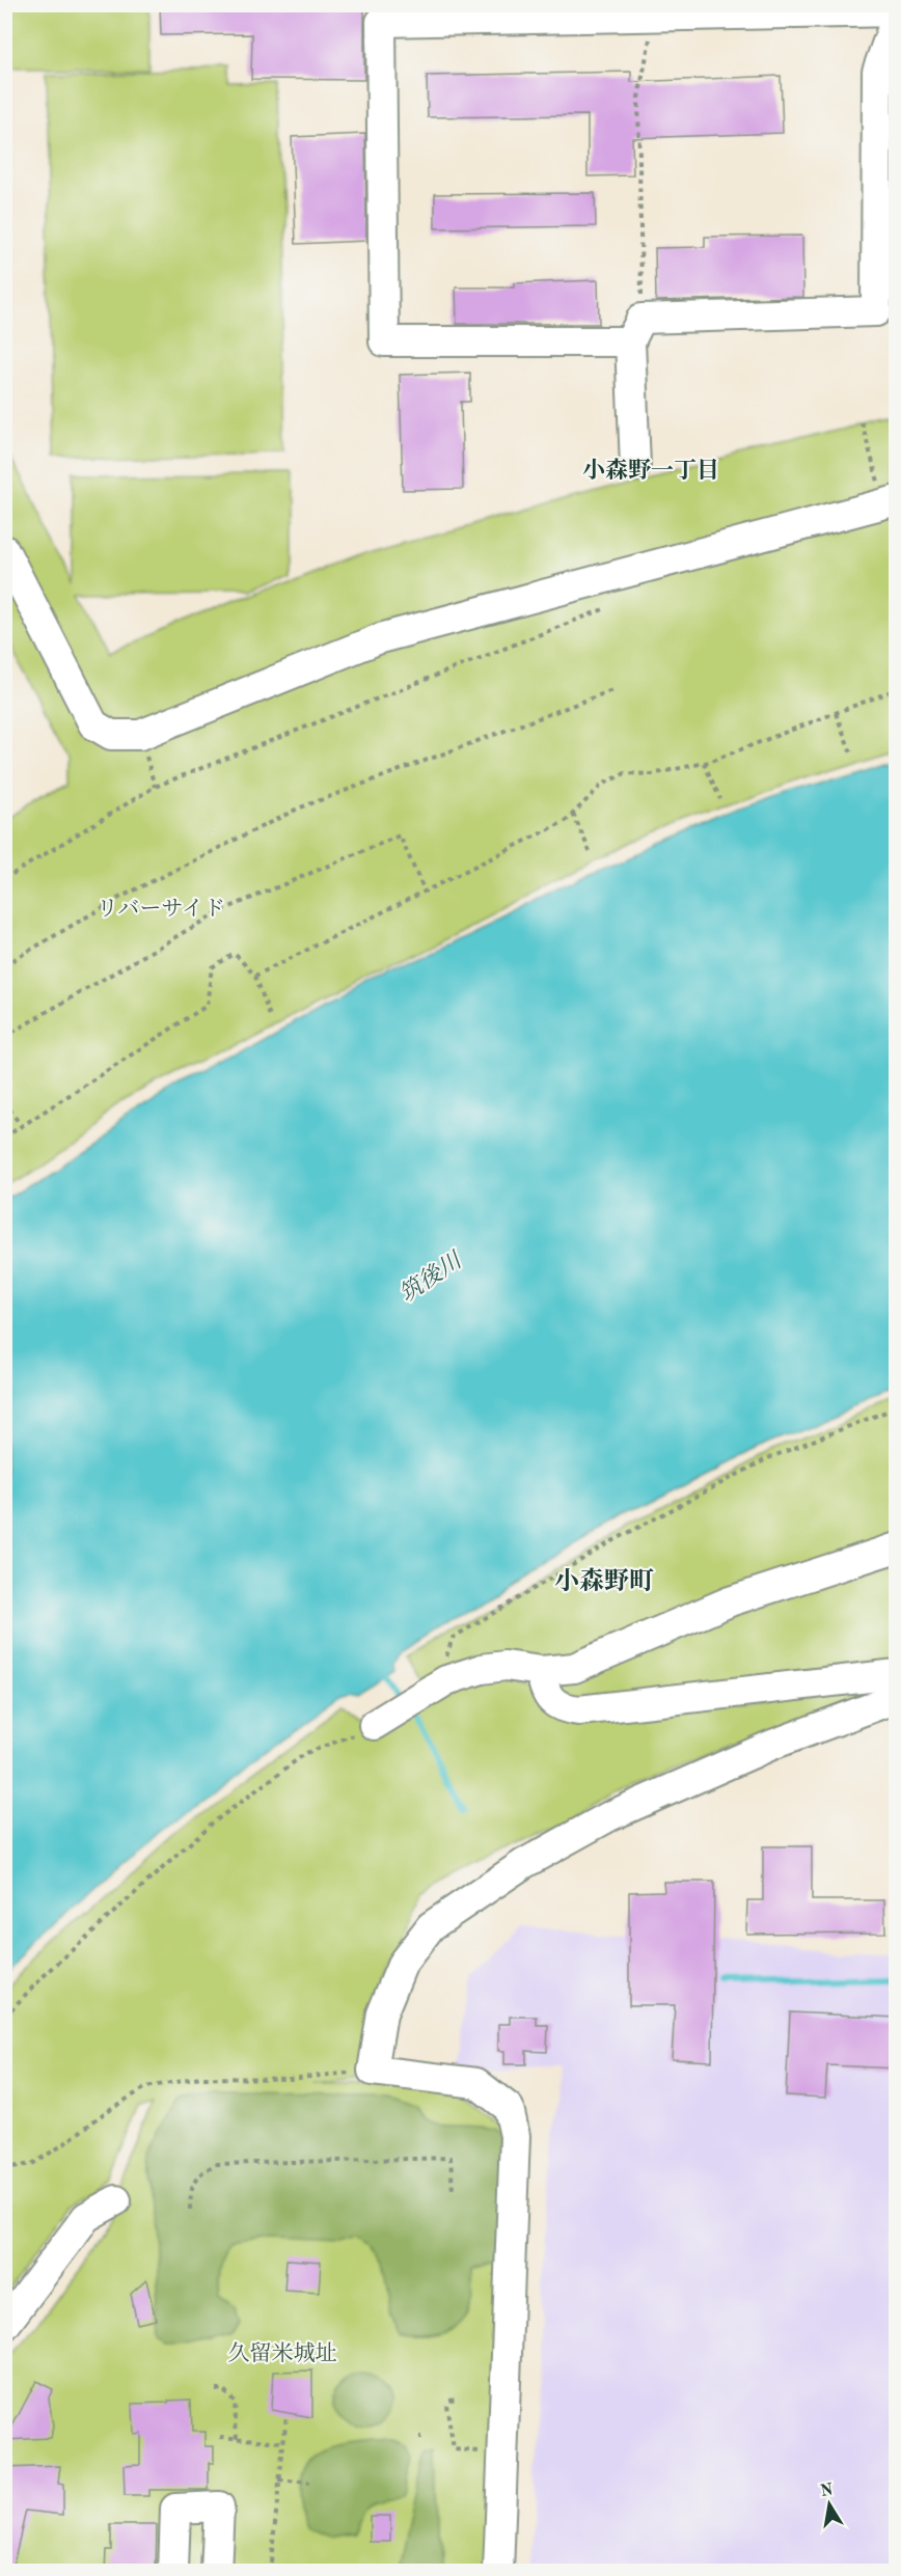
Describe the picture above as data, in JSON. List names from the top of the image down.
{
  "districts": ["小森野一丁目", "小森野町"],
  "water": ["筑後川"],
  "parks": ["リバーサイド", "久留米城址"],
  "north": "top"
}
